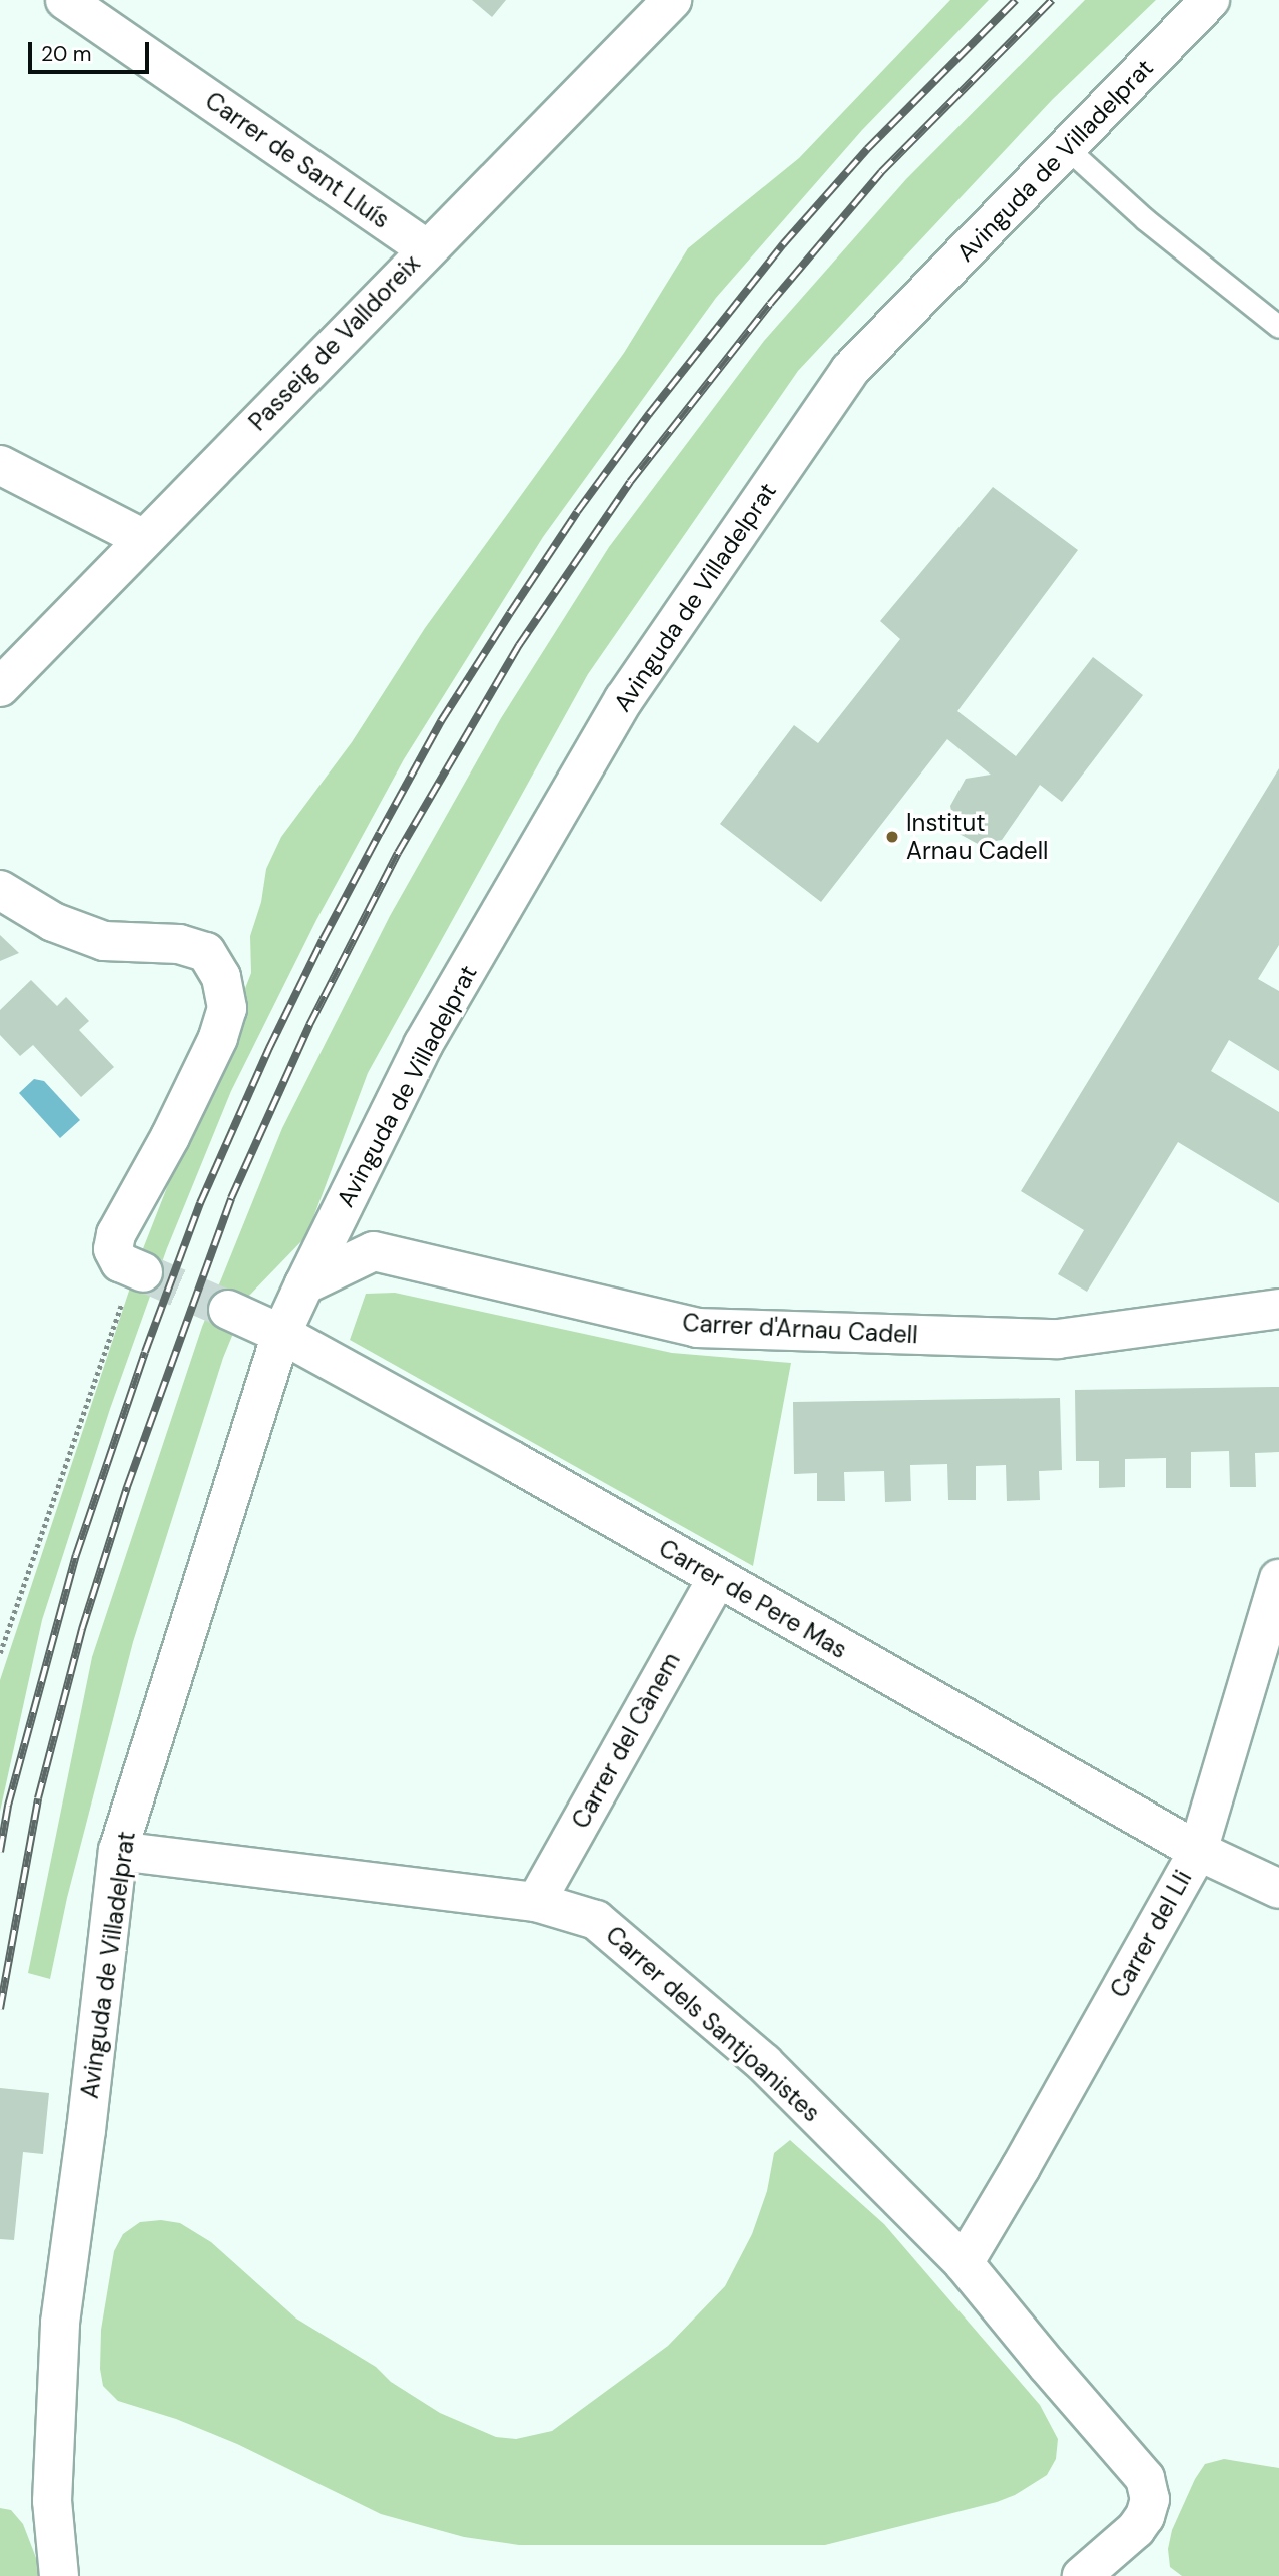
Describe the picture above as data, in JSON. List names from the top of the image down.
{
  "streets": {
    "street": [
      "Carrer de Sant Lluís",
      "Avinguda de Villadelprat",
      "Passeig de Valldoreix",
      "Carrer d'Arnau Cadell",
      "Carrer de Pere Mas",
      "Carrer del Cànem",
      "Carrer del Lli",
      "Carrer dels Santjoanistes"
    ]
  },
  "crossings": [
    ["Carrer de Sant Lluís", "Passeig de Valldoreix"],
    ["Avinguda de Villadelprat", "Carrer d'Arnau Cadell"],
    ["Avinguda de Villadelprat", "Carrer de Pere Mas"],
    ["Avinguda de Villadelprat", "Carrer dels Santjoanistes"],
    ["Carrer de Pere Mas", "Carrer del Cànem"],
    ["Carrer de Pere Mas", "Carrer del Lli"],
    ["Carrer del Cànem", "Carrer dels Santjoanistes"],
    ["Carrer del Lli", "Carrer dels Santjoanistes"]
  ],
  "places": ["Institut Arnau Cadell"],
  "scale_bar": "20 m"
}
